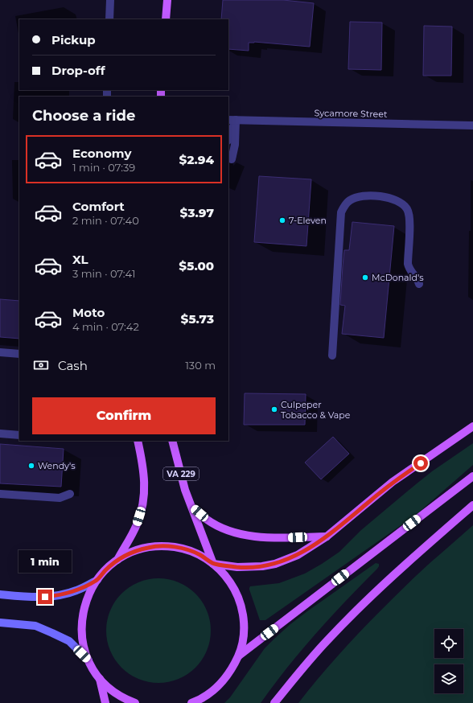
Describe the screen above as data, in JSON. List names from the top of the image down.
{
  "streets": {
    "main road": ["VA 229"],
    "street": ["Sycamore Street"]
  },
  "places": [
    "7-Eleven",
    "McDonald's",
    "Culpeper Tobacco & Vape",
    "Wendy's"
  ],
  "page": {
    "banner": ["Pickup", "Drop-off"],
    "heading": "Choose a ride",
    "list": [
      {
        "name": "Economy",
        "note": "1 min · 07:39",
        "value": "$2.94"
      },
      {
        "name": "Comfort",
        "note": "2 min · 07:40",
        "value": "$3.97"
      },
      {
        "name": "XL",
        "note": "3 min · 07:41",
        "value": "$5.00"
      },
      {
        "name": "Moto",
        "note": "4 min · 07:42",
        "value": "$5.73"
      }
    ],
    "pay": ["Cash", "130 m"],
    "buttons": "Confirm",
    "bubble": "1 min"
  }
}
